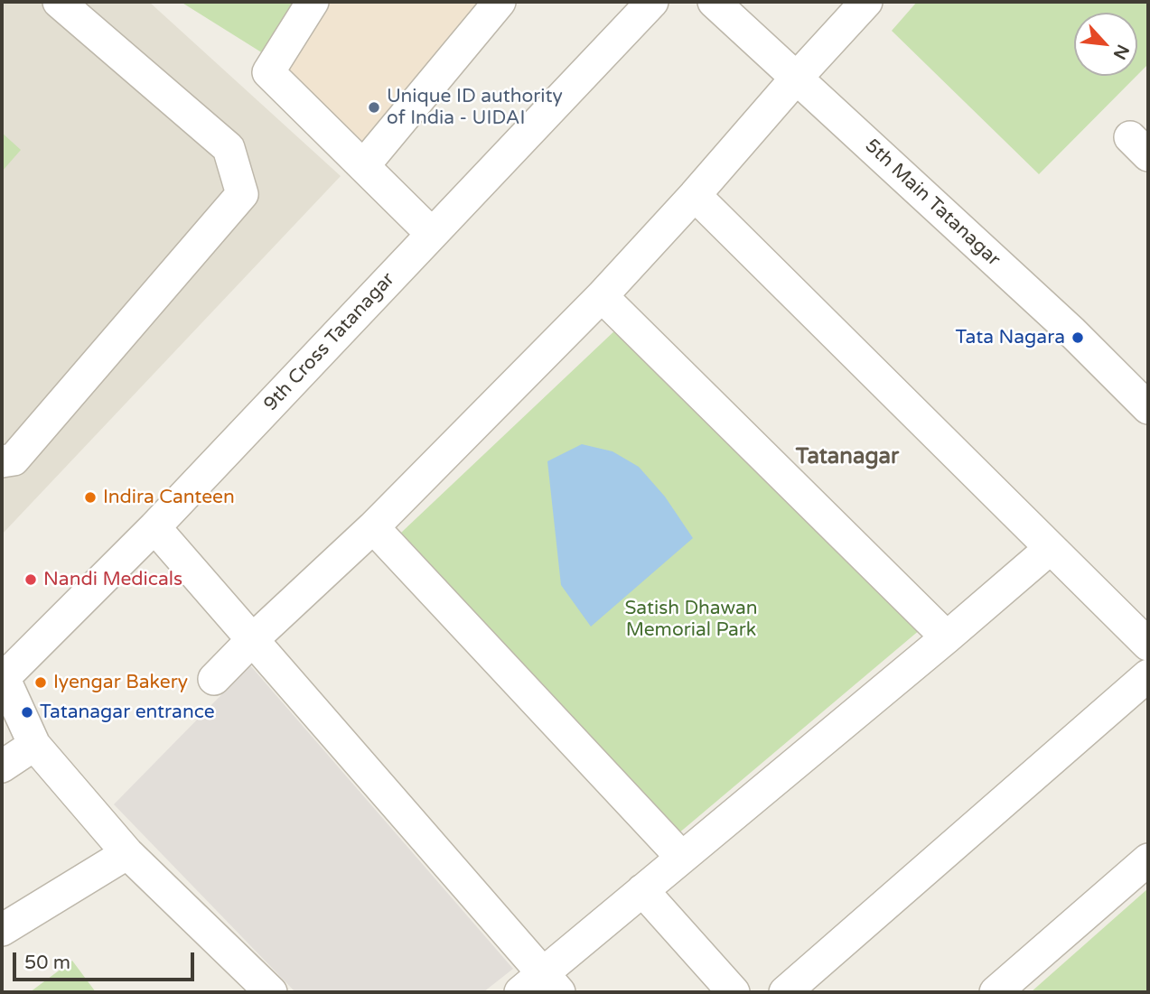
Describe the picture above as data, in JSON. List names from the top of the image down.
{
  "streets": {
    "street": ["5th Main Tatanagar", "9th Cross Tatanagar"]
  },
  "districts": ["Tatanagar"],
  "parks": ["Satish Dhawan Memorial Park"],
  "places": [
    "Unique ID authority of India - UIDAI",
    "Tata Nagara",
    "Indira Canteen",
    "Nandi Medicals",
    "Iyengar Bakery",
    "Tatanagar entrance"
  ],
  "scale_bar": "50 m",
  "north": "bottom right"
}
